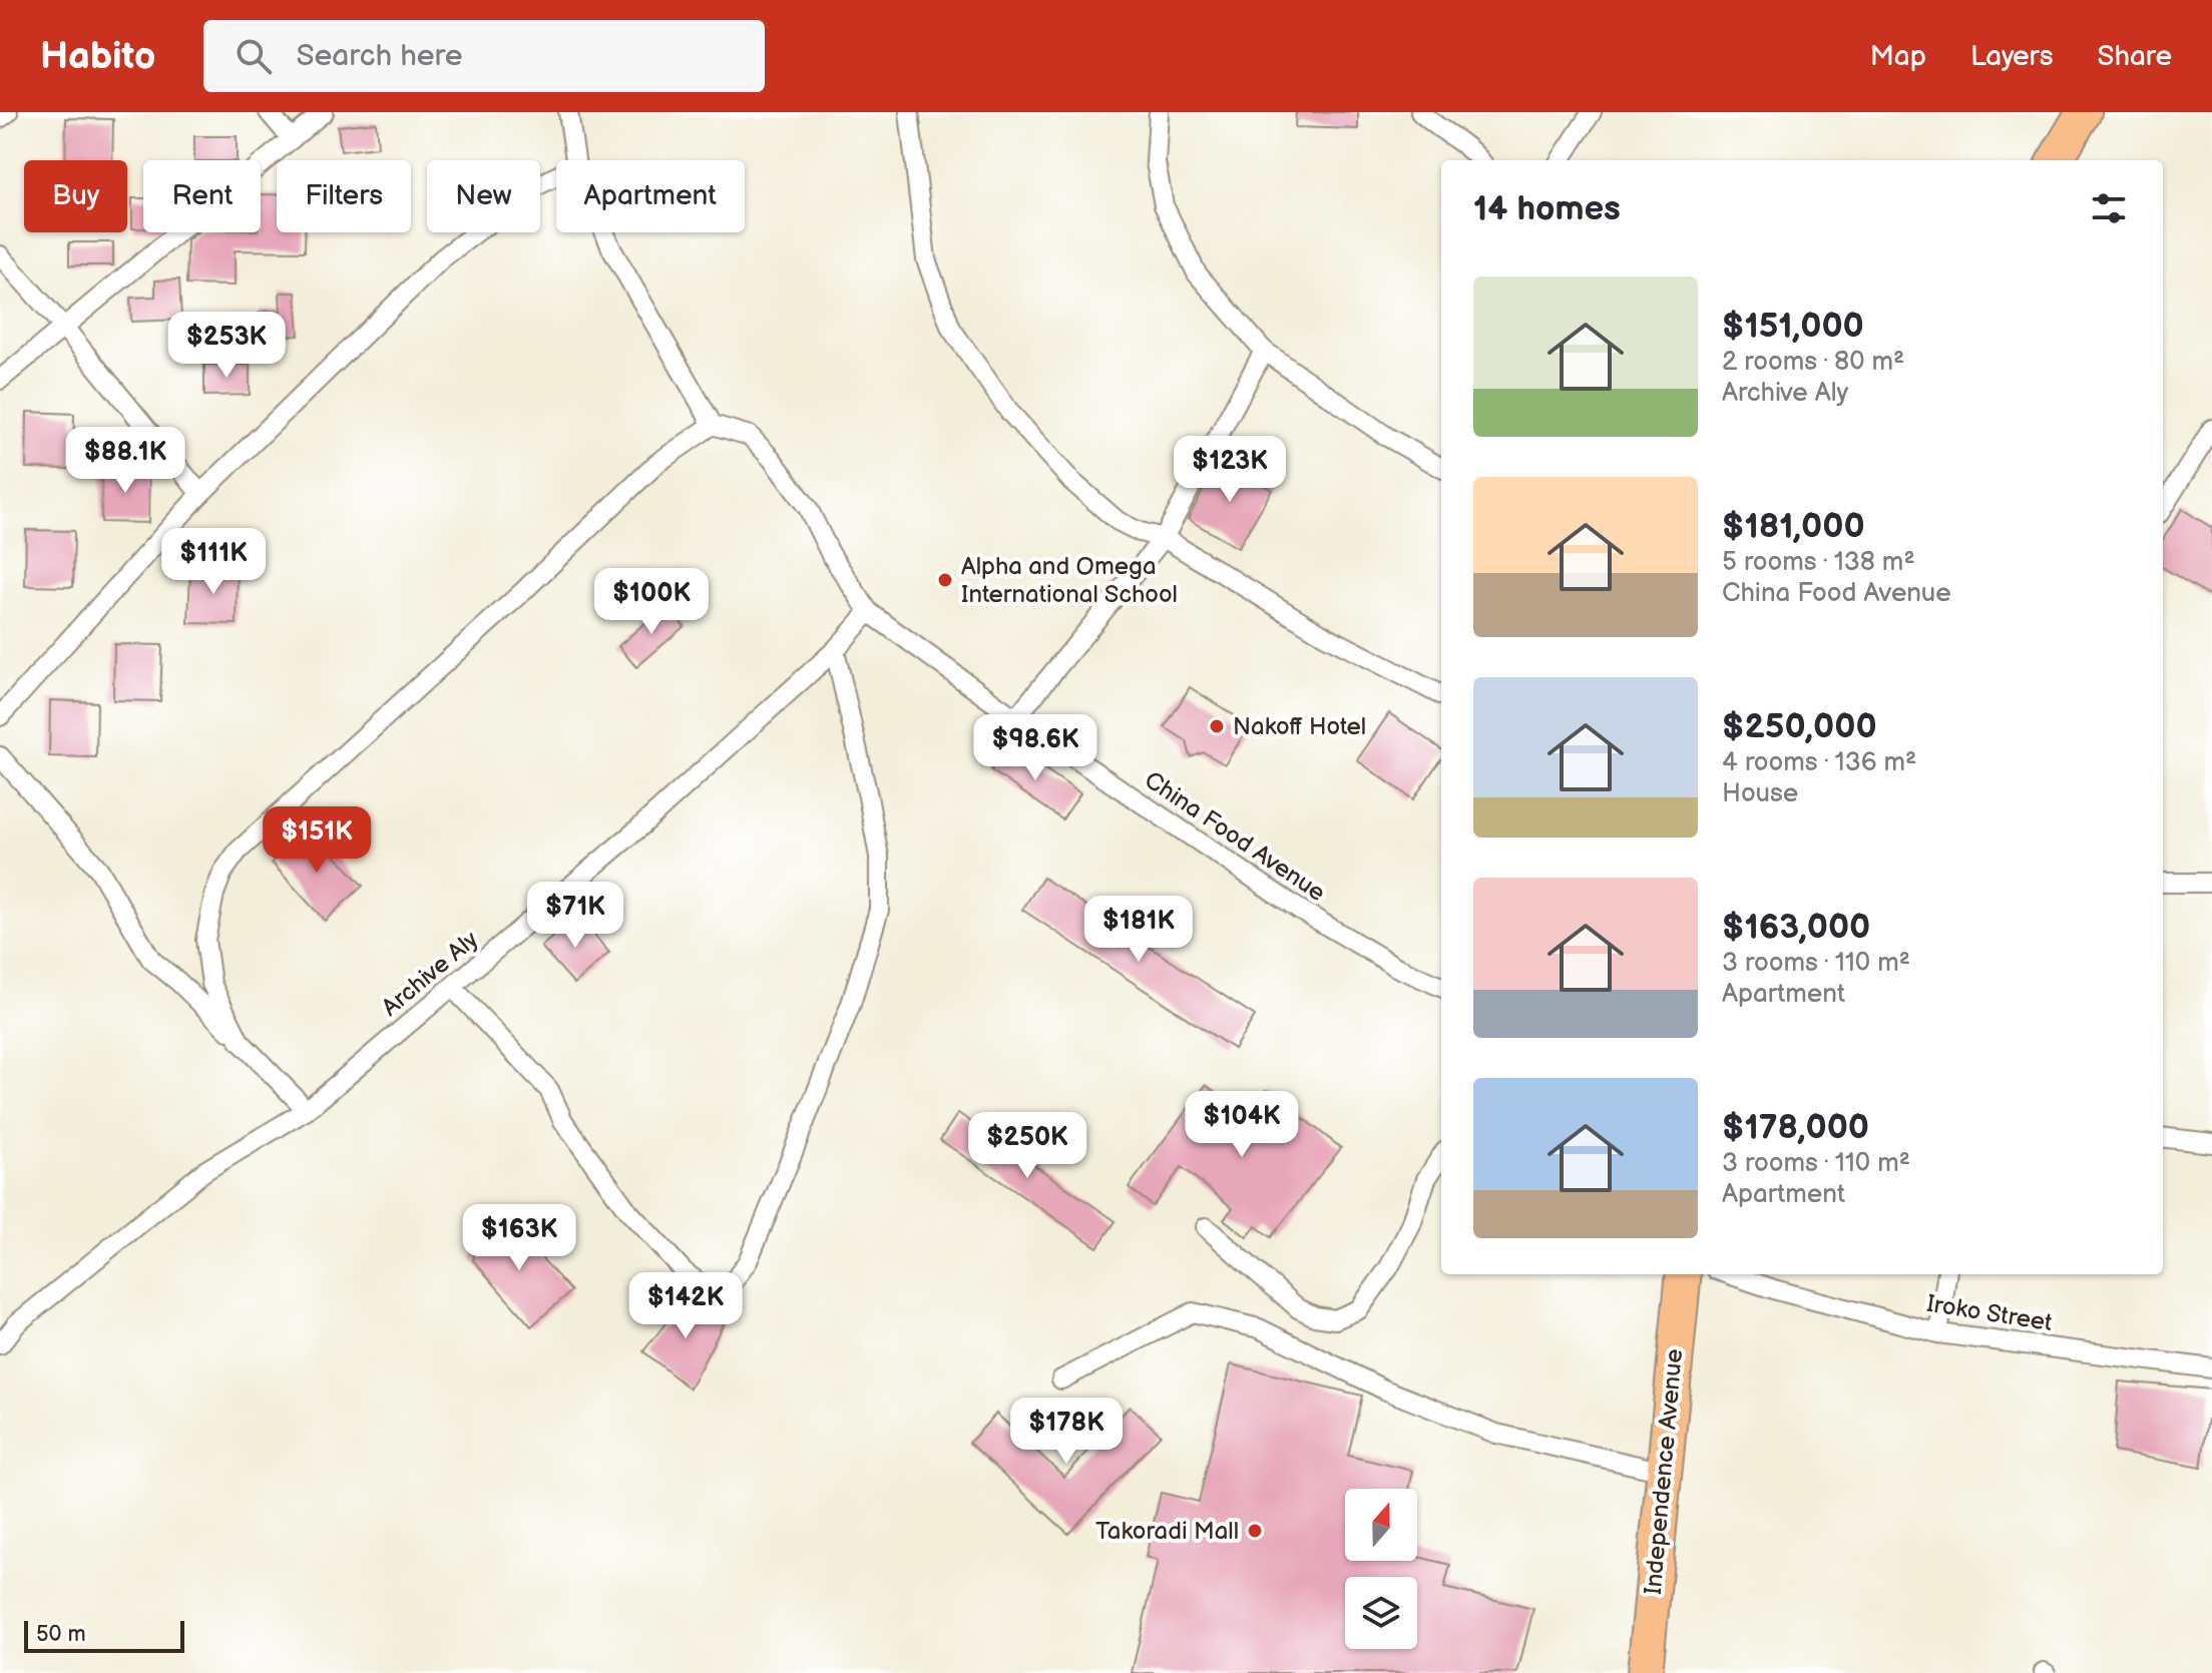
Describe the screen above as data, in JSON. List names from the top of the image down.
{
  "streets": {
    "highway": ["Independence Avenue"],
    "street": ["China Food Avenue", "Archive Aly", "Iroko Street"]
  },
  "crossings": [
    ["China Food Avenue", "Archive Aly"]
  ],
  "places": ["Alpha and Omega International School", "Nakoff Hotel", "Takoradi Mall"],
  "scale_bar": "50 m",
  "north": "top",
  "page": {
    "header": "Habito",
    "search": "Search here",
    "nav": ["Map", "Layers", "Share"],
    "chip": [
      "Buy",
      "Rent",
      "Filters",
      "New",
      "Apartment"
    ],
    "heading": "14 homes",
    "list": [
      {
        "name": "$151,000",
        "note": "2 rooms · 80 m² · Archive Aly"
      },
      {
        "name": "$181,000",
        "note": "5 rooms · 138 m² · China Food Avenue"
      },
      {
        "name": "$250,000",
        "note": "4 rooms · 136 m² · House"
      },
      {
        "name": "$163,000",
        "note": "3 rooms · 110 m² · Apartment"
      },
      {
        "name": "$178,000",
        "note": "3 rooms · 110 m² · Apartment"
      }
    ],
    "price": [
      "$253K",
      "$88.1K",
      "$123K",
      "$111K",
      "$100K",
      "$98.6K",
      "$151K",
      "$71K",
      "$181K",
      "$104K",
      "$250K",
      "$163K",
      "$142K",
      "$178K"
    ],
    "scale": "50 m"
  }
}
